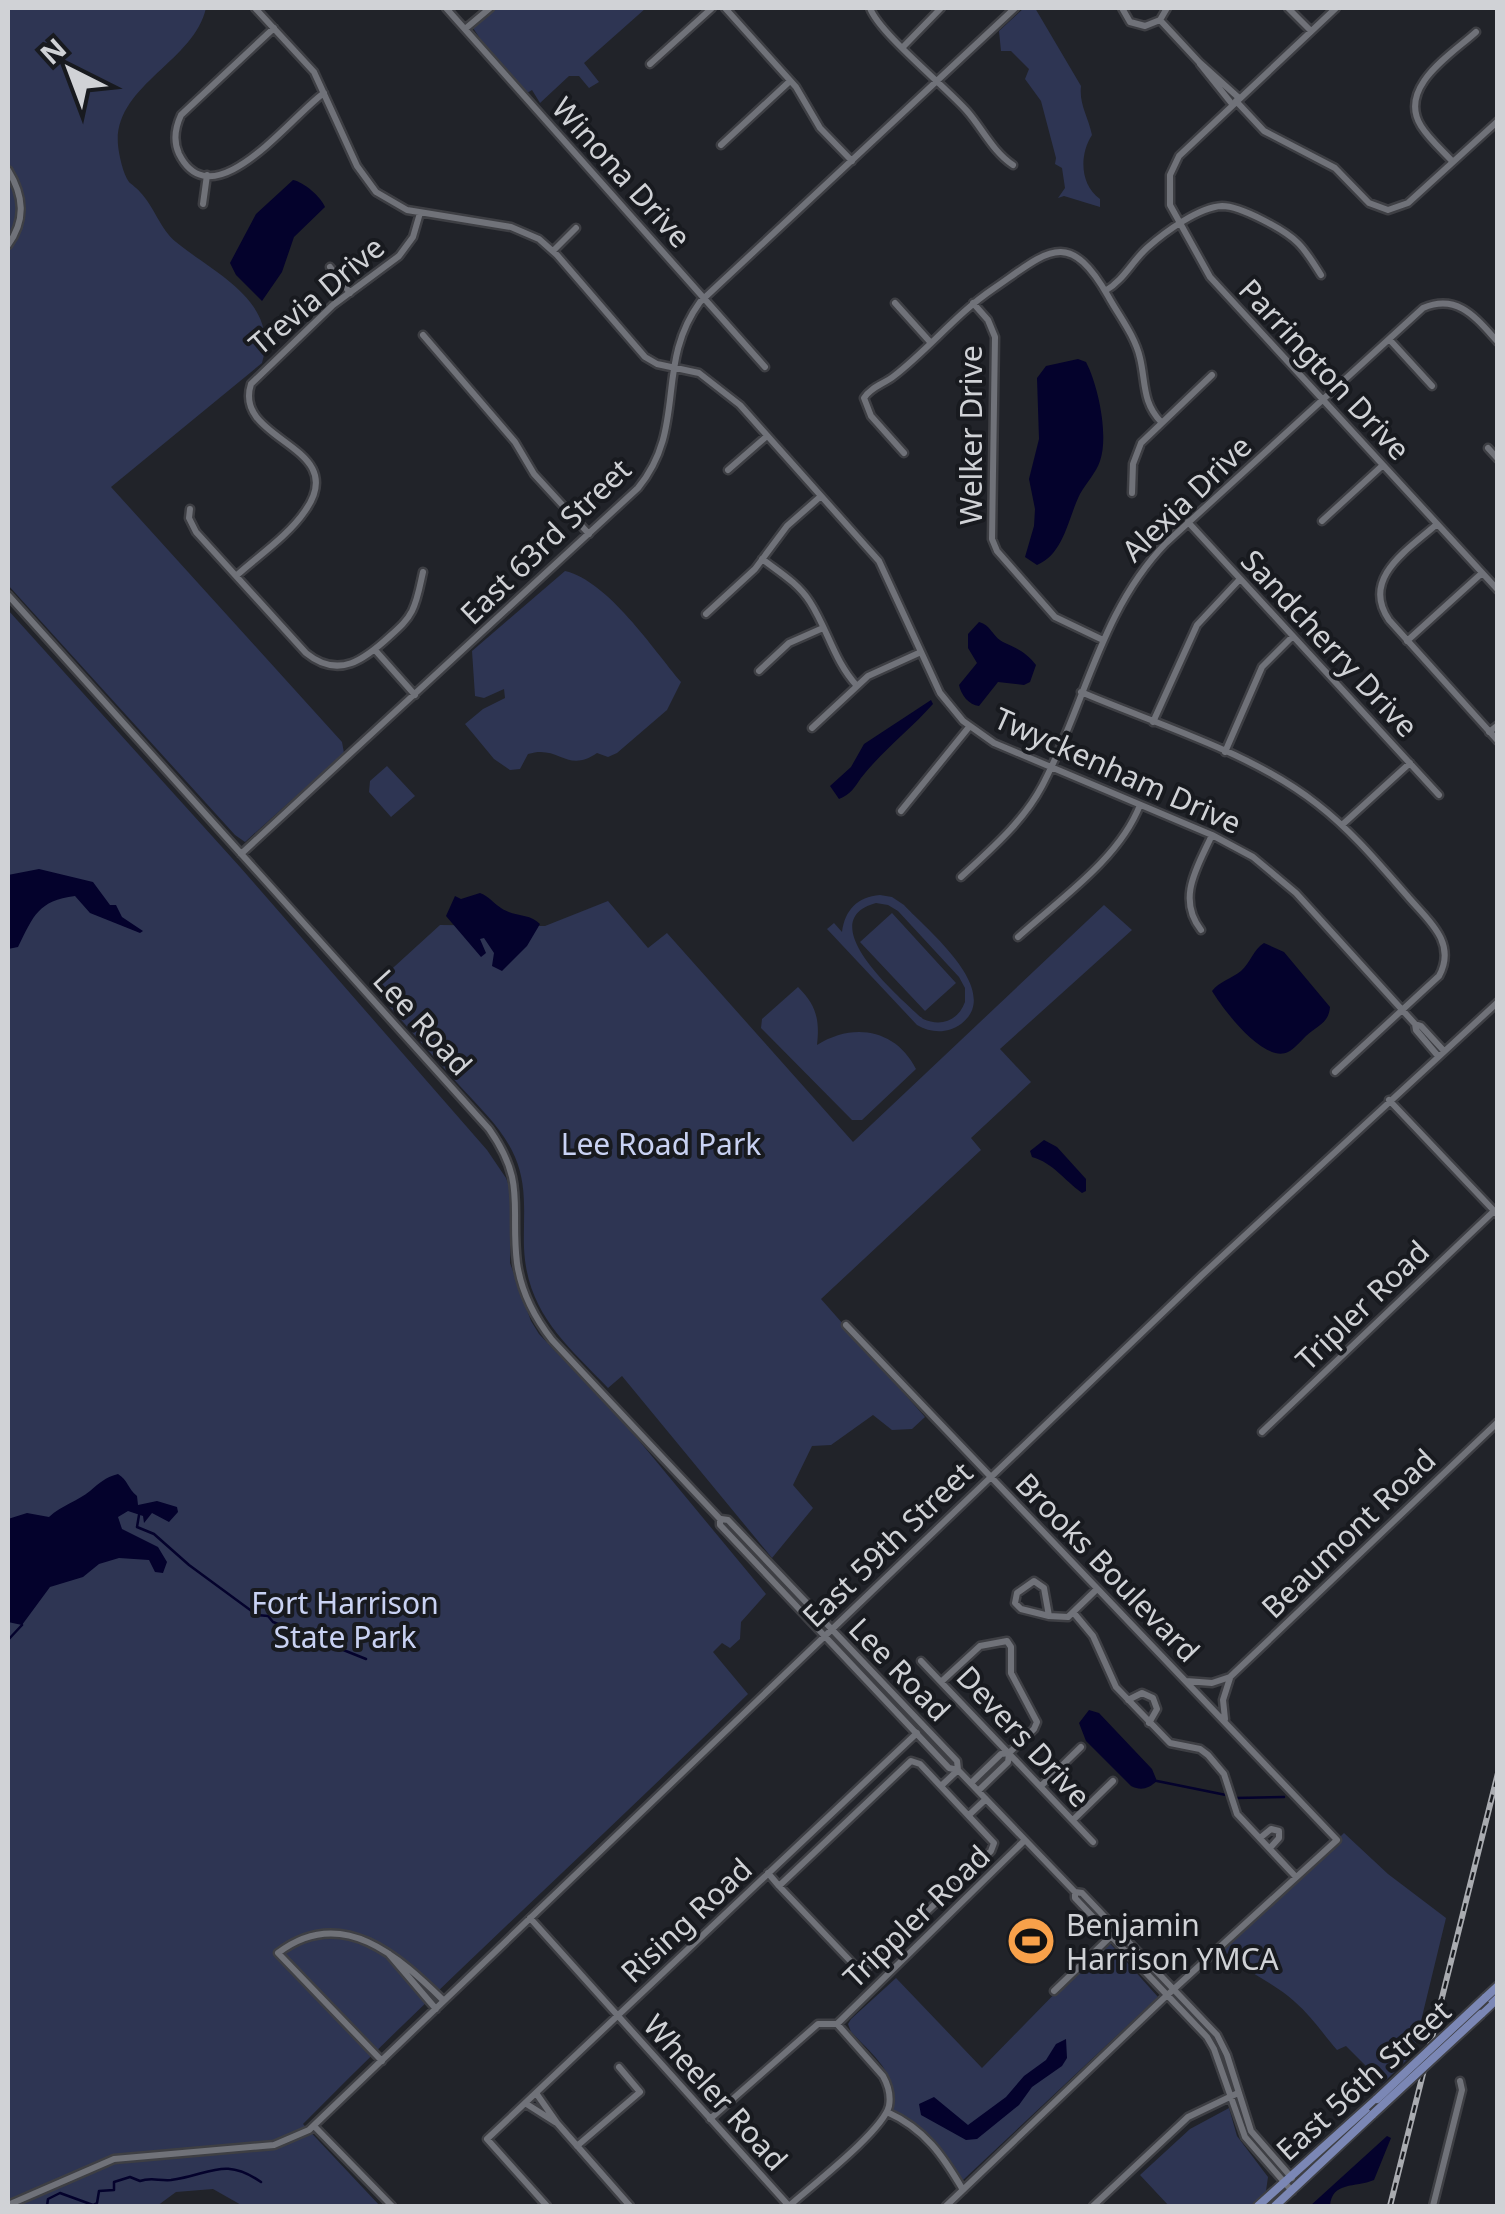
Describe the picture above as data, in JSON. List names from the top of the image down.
{
  "streets": {
    "main road": ["East 56th Street"],
    "street": [
      "Winona Drive",
      "Trevia Drive",
      "Parrington Drive",
      "Welker Drive",
      "Alexia Drive",
      "East 63rd Street",
      "Sandcherry Drive",
      "Twyckenham Drive",
      "Lee Road",
      "Tripler Road",
      "Beaumont Road",
      "East 59th Street",
      "Brooks Boulevard",
      "Devers Drive",
      "Trippler Road",
      "Rising Road",
      "Wheeler Road"
    ]
  },
  "crossings": [
    ["Winona Drive", "East 63rd Street"],
    ["Parrington Drive", "Alexia Drive"],
    ["Welker Drive", "Alexia Drive"],
    ["Alexia Drive", "Sandcherry Drive"],
    ["Alexia Drive", "Twyckenham Drive"],
    ["East 63rd Street", "Twyckenham Drive"],
    ["East 63rd Street", "Lee Road"],
    ["Twyckenham Drive", "East 59th Street"],
    ["Lee Road", "East 59th Street"],
    ["Lee Road", "Trippler Road"],
    ["Lee Road", "Rising Road"],
    ["Lee Road", "East 56th Street"],
    ["East 59th Street", "Brooks Boulevard"],
    ["East 59th Street", "Wheeler Road"],
    ["Rising Road", "Wheeler Road"]
  ],
  "parks": ["Lee Road Park", "Fort Harrison State Park"],
  "places": {
    "sports": ["Benjamin Harrison YMCA"]
  },
  "north": "top left"
}
